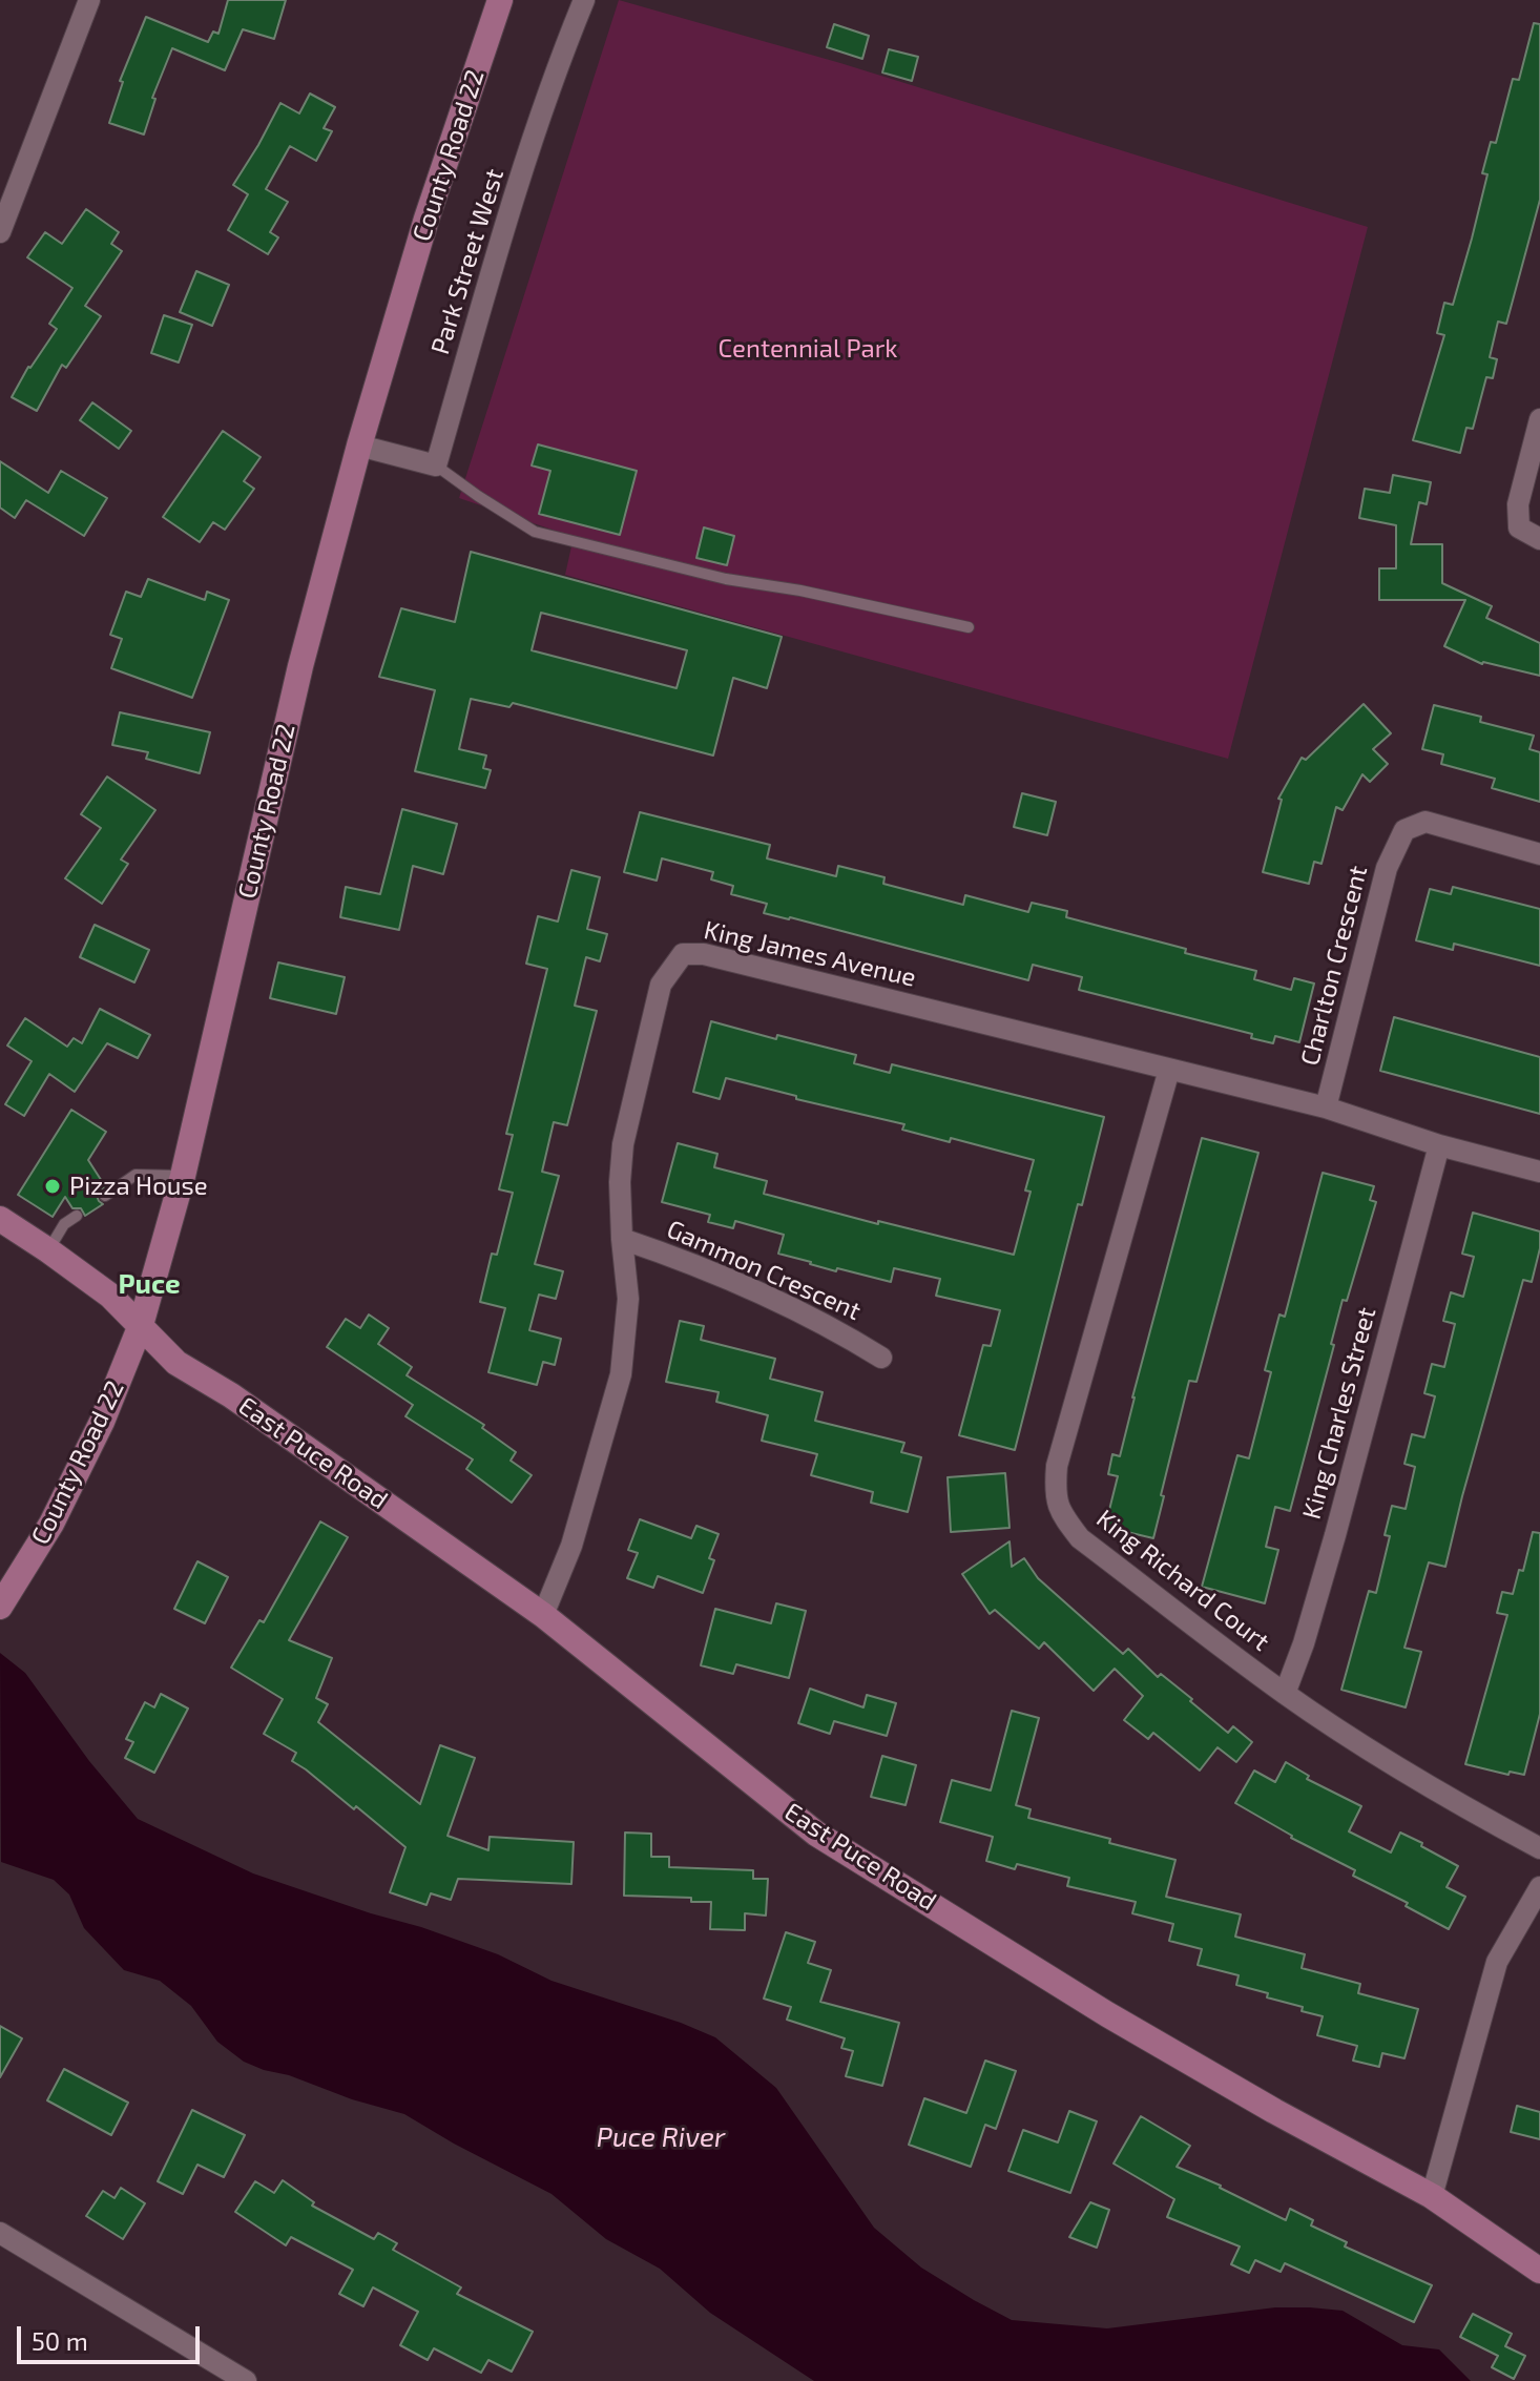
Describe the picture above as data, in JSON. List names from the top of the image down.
{
  "streets": {
    "main road": ["County Road 22", "East Puce Road"],
    "street": [
      "Park Street West",
      "King James Avenue",
      "Charlton Crescent",
      "Gammon Crescent",
      "King Charles Street",
      "King Richard Court"
    ]
  },
  "crossings": [
    ["County Road 22", "East Puce Road"],
    ["King James Avenue", "Charlton Crescent"],
    ["King James Avenue", "Gammon Crescent"],
    ["King James Avenue", "King Charles Street"],
    ["King James Avenue", "East Puce Road"],
    ["King James Avenue", "King Richard Court"],
    ["King Charles Street", "King Richard Court"]
  ],
  "districts": ["Puce"],
  "water": ["Puce River"],
  "parks": ["Centennial Park"],
  "places": ["Pizza House"],
  "scale_bar": "50 m"
}
